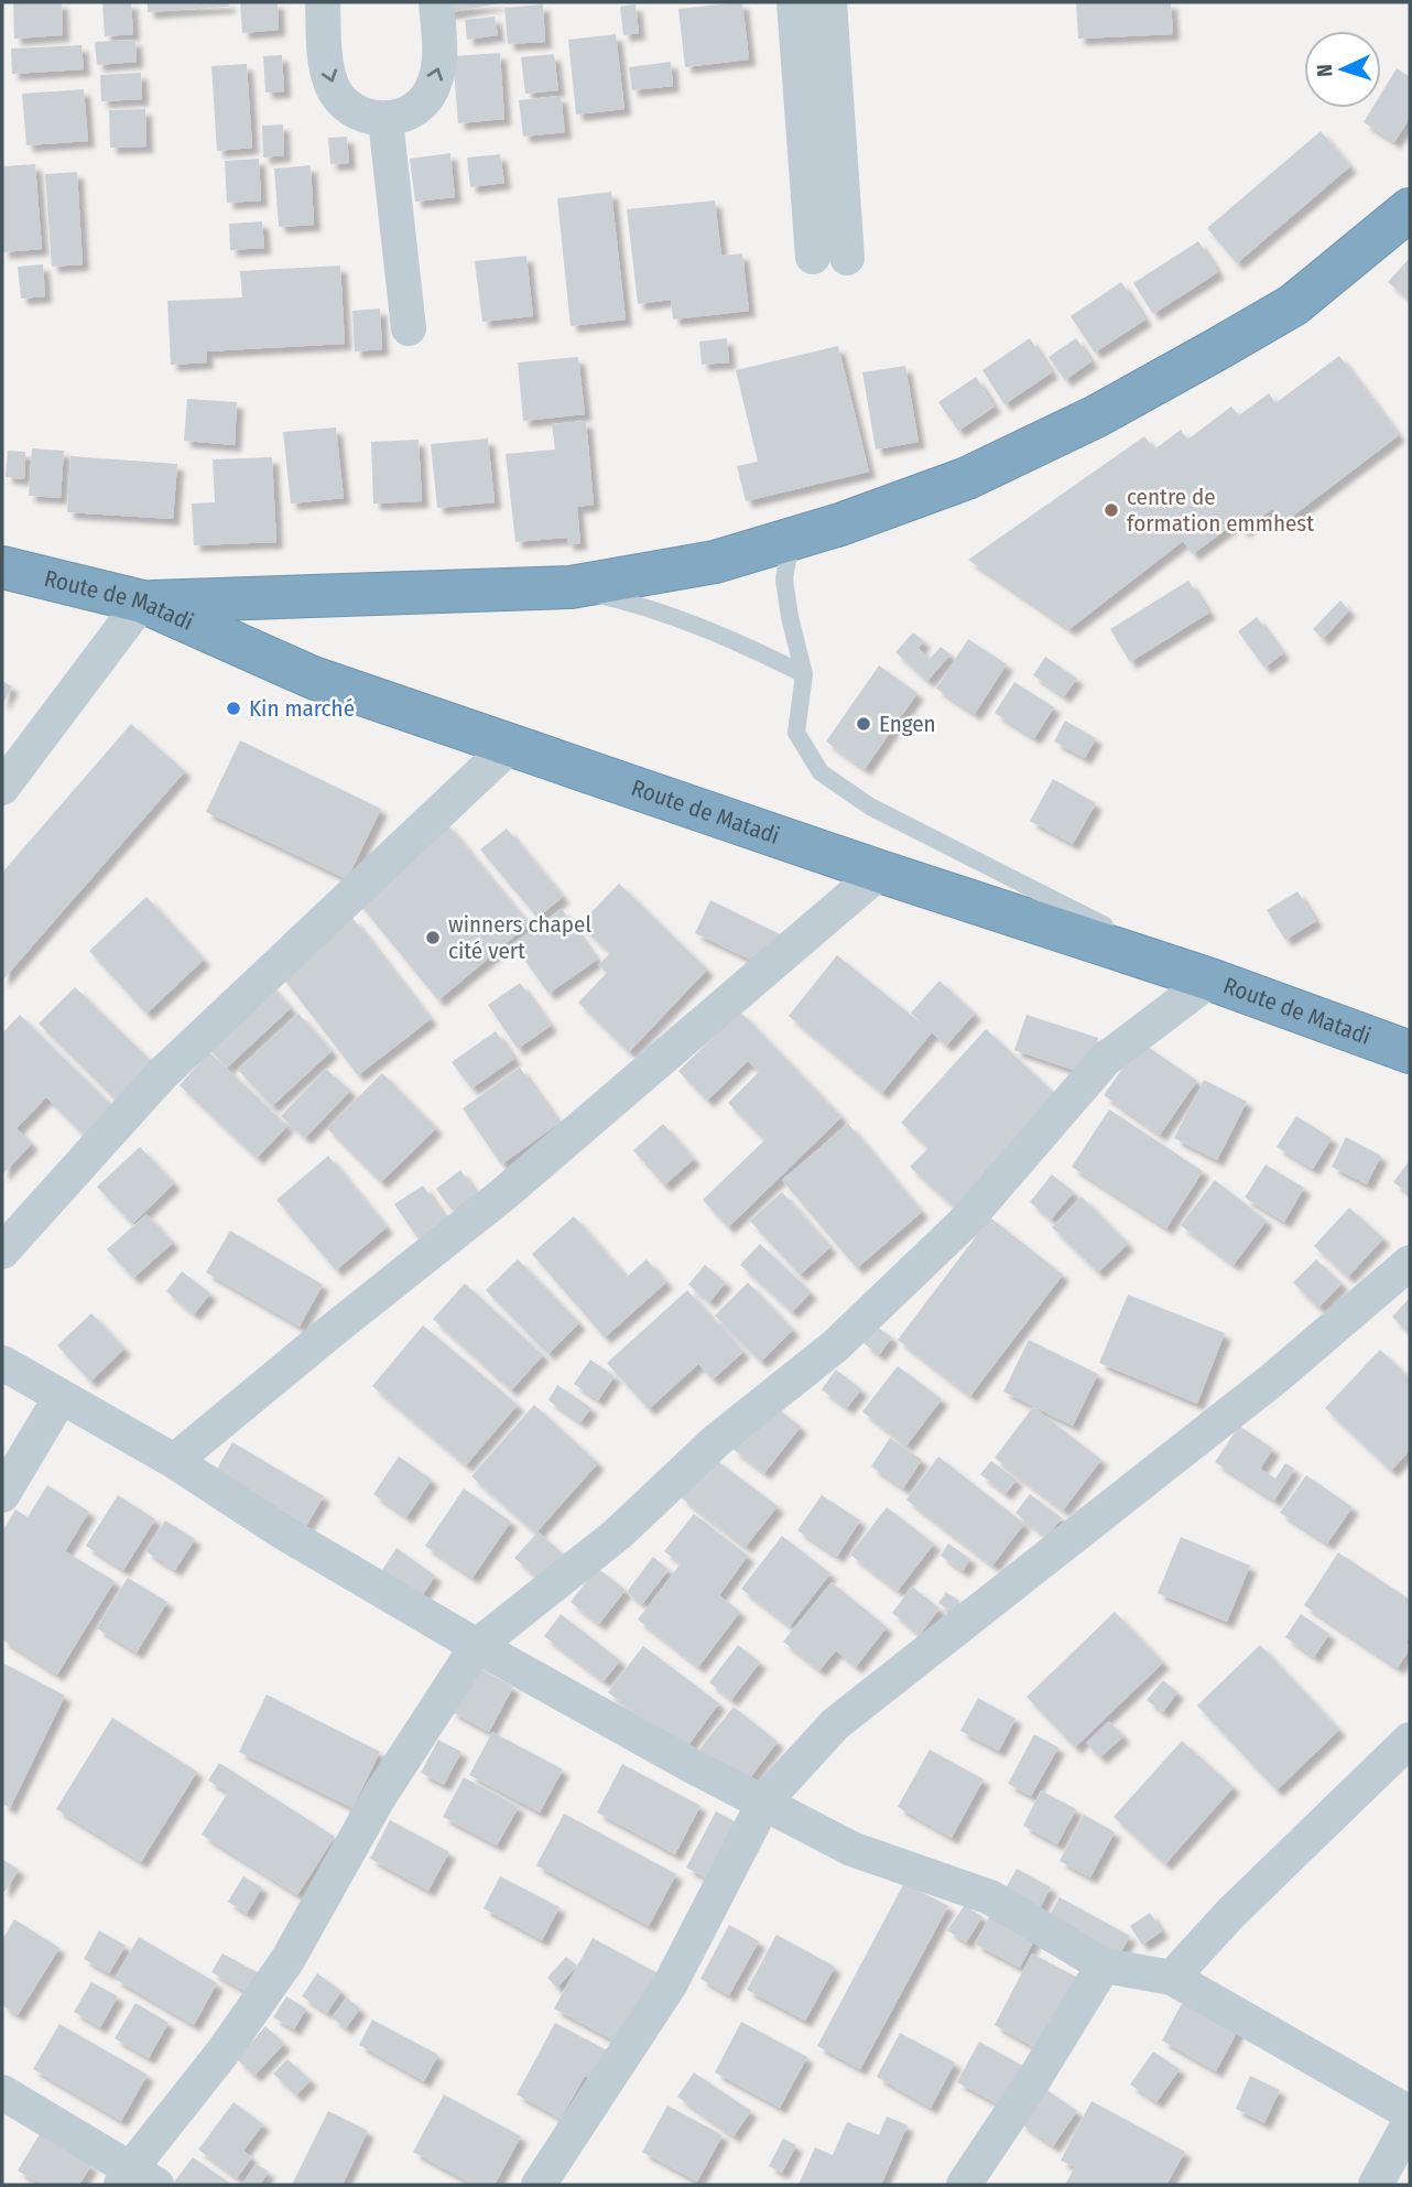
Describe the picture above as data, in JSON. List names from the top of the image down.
{
  "streets": {
    "highway": ["Route de Matadi"]
  },
  "places": [
    "centre de formation emmhest",
    "Kin marché",
    "Engen",
    "winners chapel cité vert"
  ],
  "north": "left"
}
